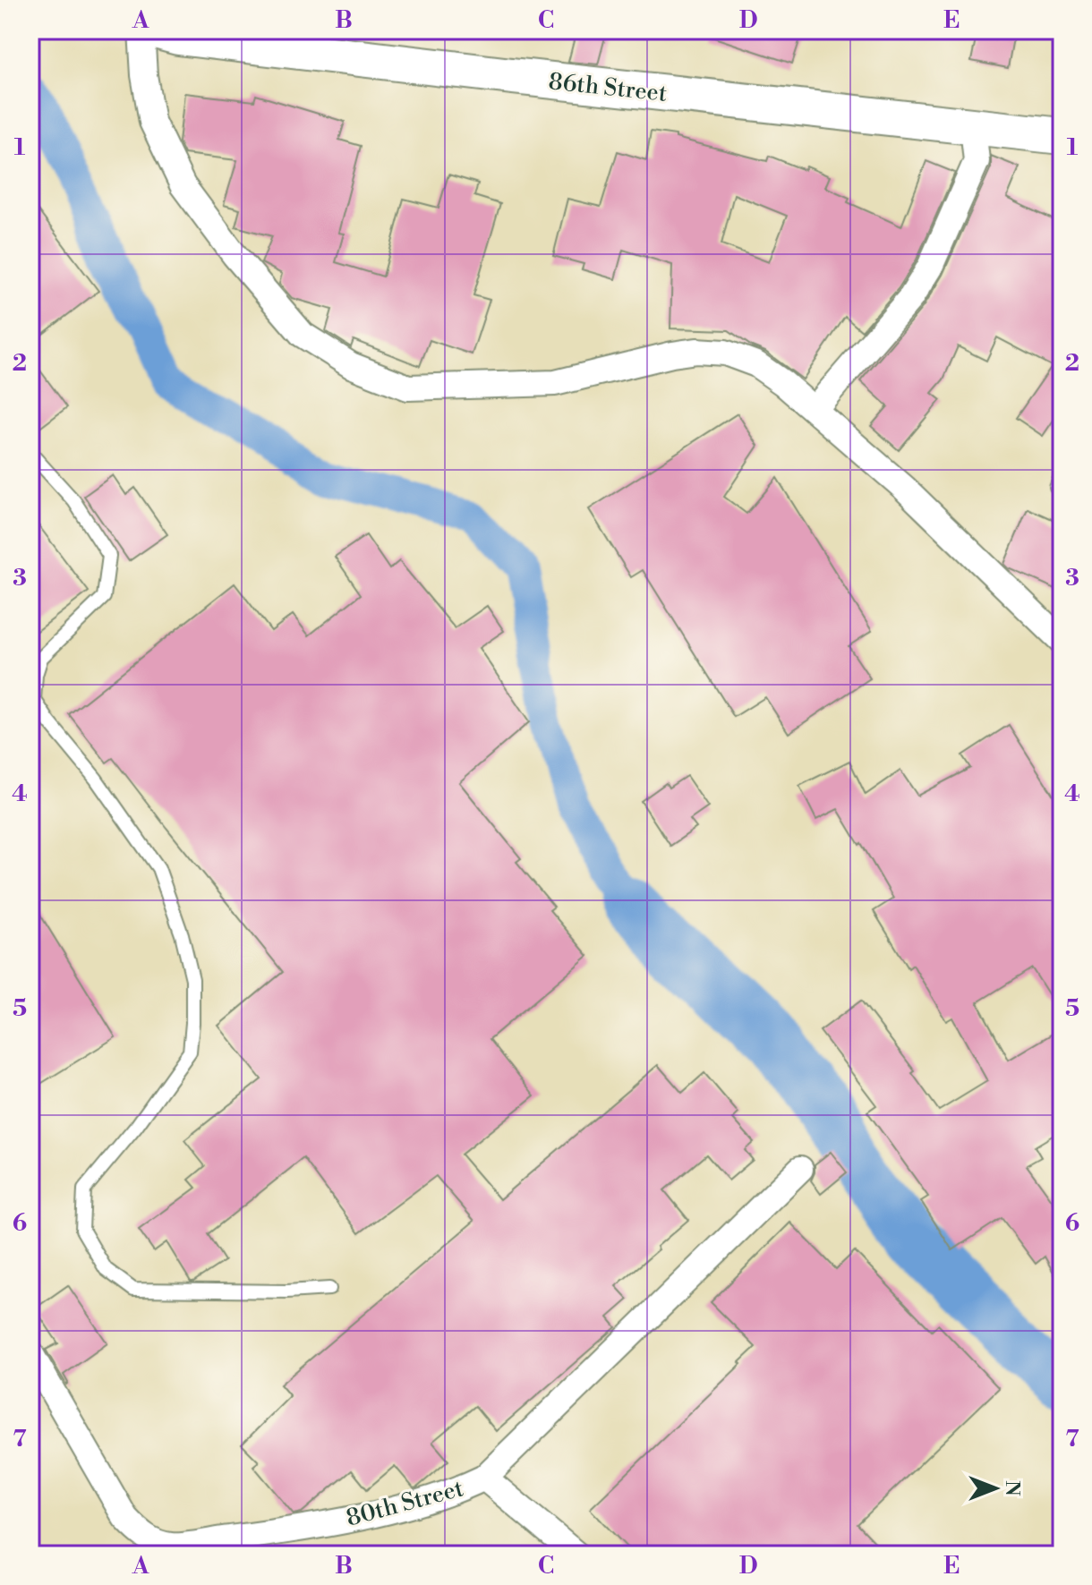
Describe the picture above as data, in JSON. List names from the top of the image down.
{
  "streets": {
    "street": ["86th Street", "80th Street"]
  },
  "north": "right",
  "grid": {
    "columns": [
      "A",
      "B",
      "C",
      "D",
      "E"
    ],
    "rows": [
      "1",
      "2",
      "3",
      "4",
      "5",
      "6",
      "7"
    ]
  }
}
